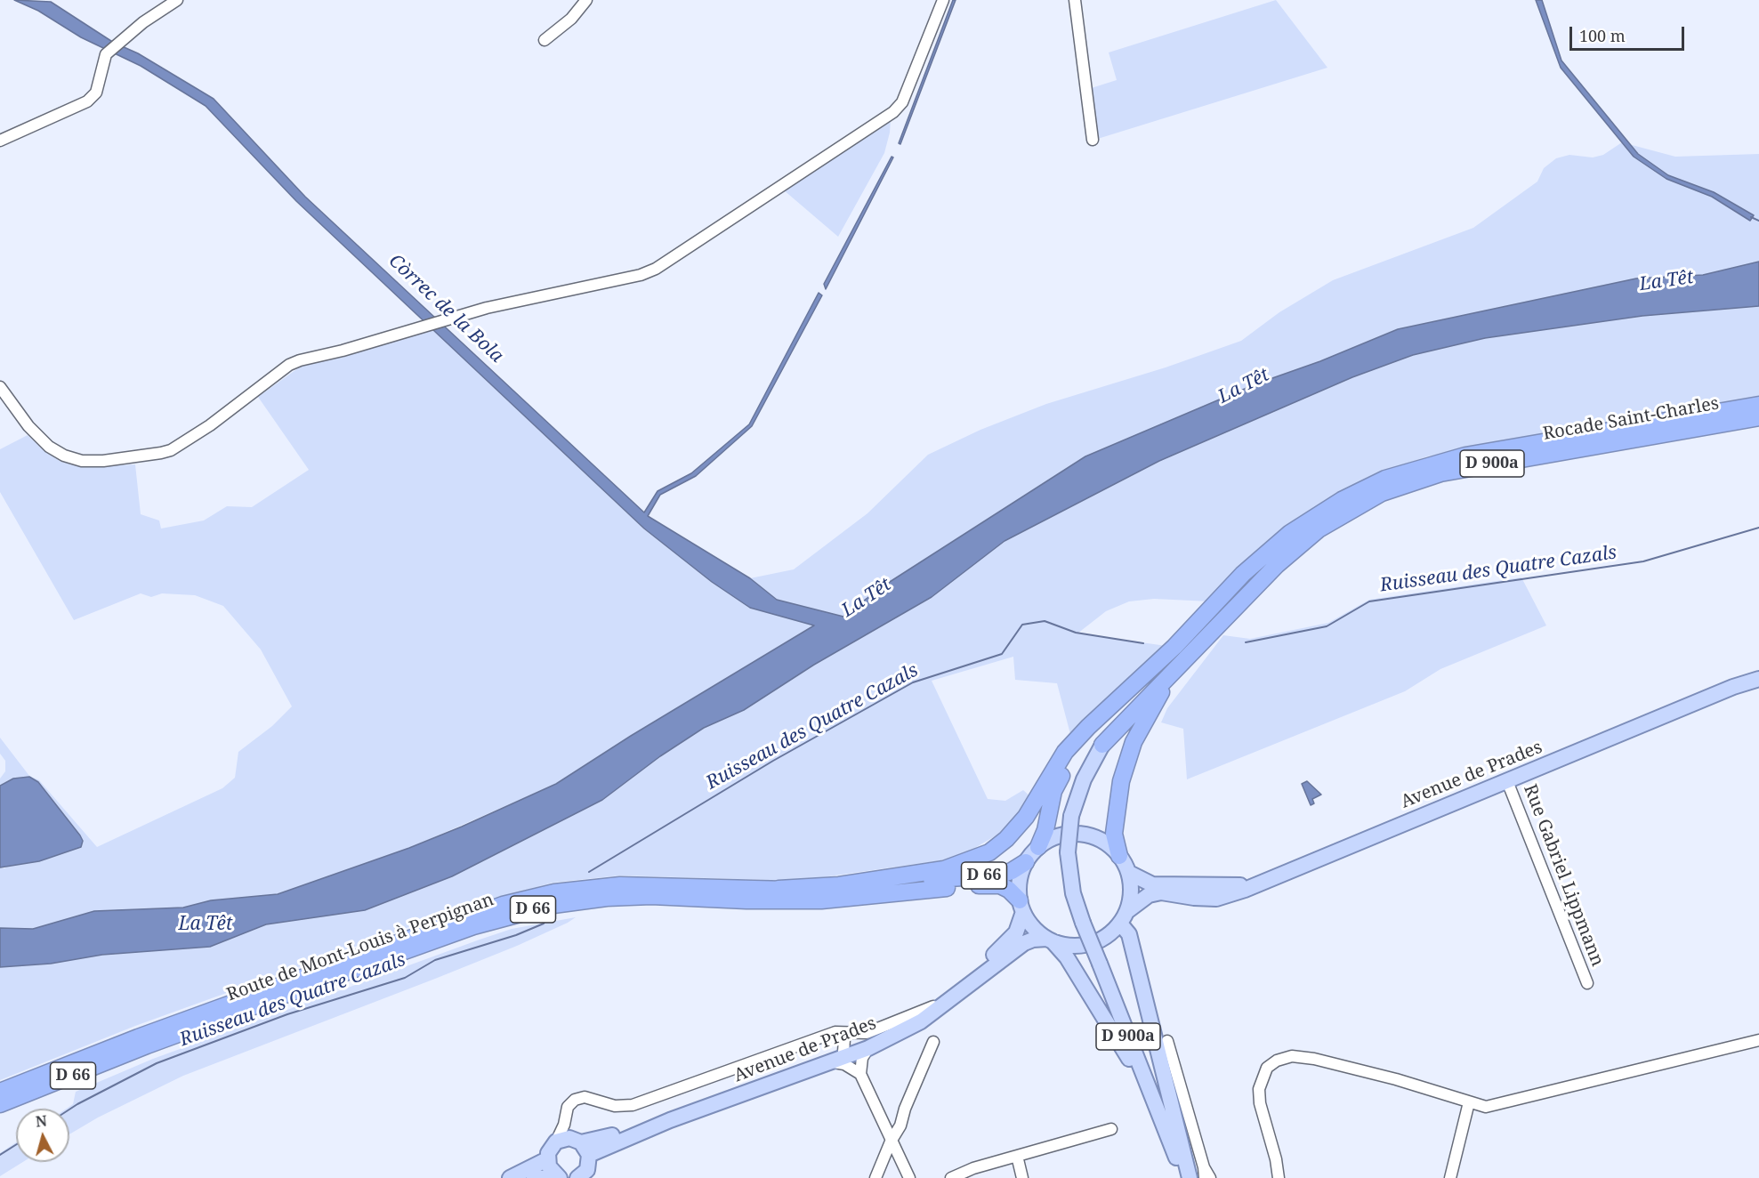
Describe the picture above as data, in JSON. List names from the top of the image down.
{
  "streets": {
    "highway": [
      "Rocade Saint-Charles",
      "D 900a",
      "D 66",
      "Route de Mont-Louis à Perpignan"
    ],
    "main road": ["Avenue de Prades"],
    "street": ["Rue Gabriel Lippmann"]
  },
  "crossings": [
    ["Rocade Saint-Charles", "D 900a"],
    ["Avenue de Prades", "D 66"],
    ["Avenue de Prades", "Rue Gabriel Lippmann"],
    ["D 66", "Route de Mont-Louis à Perpignan"]
  ],
  "water": ["La Têt", "Còrrec de la Bola", "Ruisseau des Quatre Cazals"],
  "scale_bar": "100 m",
  "north": "top"
}
